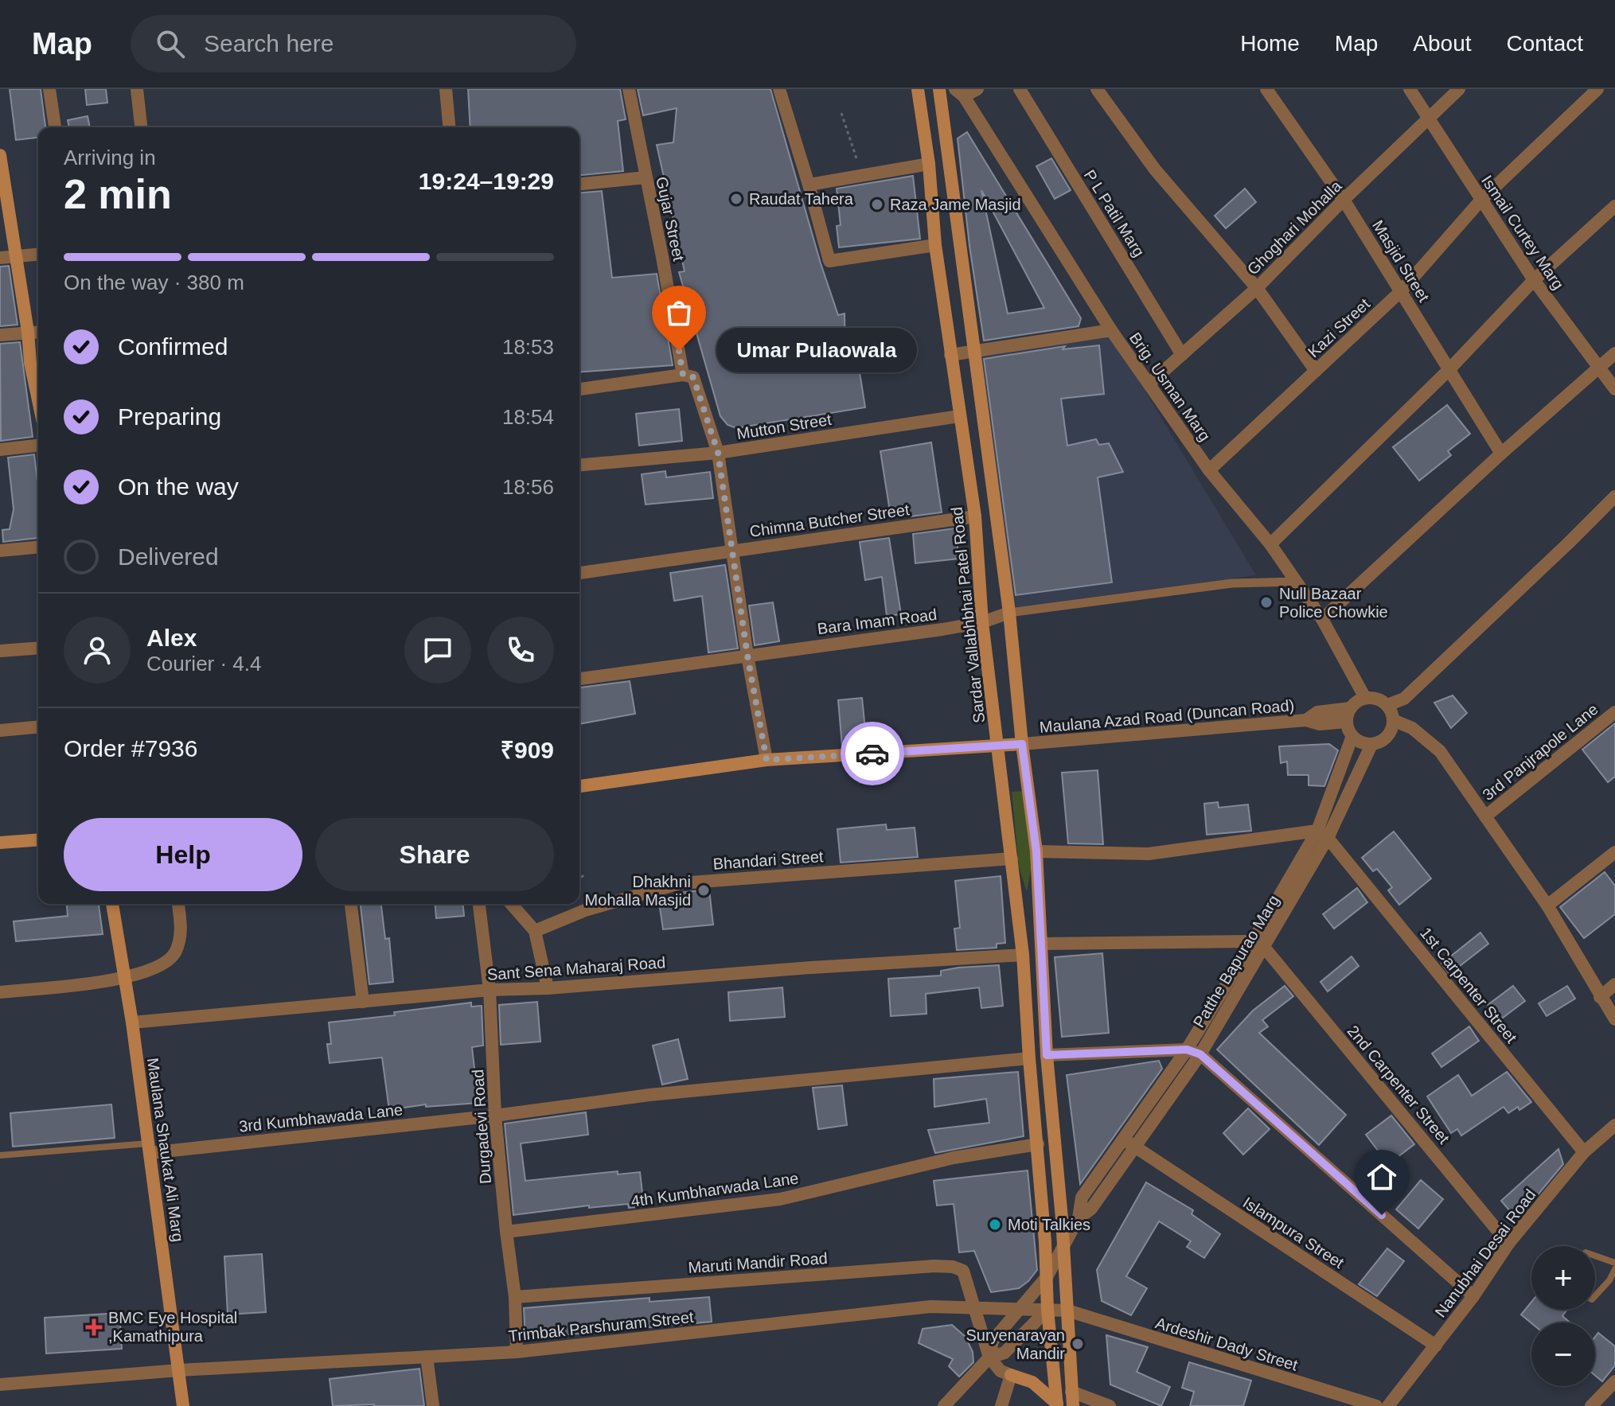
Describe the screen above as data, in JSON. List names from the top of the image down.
{
  "streets": {
    "main road": ["Sardar Vallabhbhai Patel Road", "Maulana Azad Road (Duncan Road)", "Maulana Shaukat Ali Marg"],
    "street": [
      "P L Patil Marg",
      "Gujar Street",
      "Ghoghari Mohalla",
      "Ismail Curtey Marg",
      "Masjid Street",
      "Kazi Street",
      "Brig. Usman Marg",
      "Mutton Street",
      "Chimna Butcher Street",
      "Bara Imam Road",
      "3rd Panjrapole Lane",
      "Bhandari Street",
      "Patthe Bapurao Marg",
      "Sant Sena Maharaj Road",
      "1st Carpenter Street",
      "2nd Carpenter Street",
      "3rd Kumbhawada Lane",
      "Durgadevi Road",
      "4th Kumbharwada Lane",
      "Islampura Street",
      "Nanubhai Desai Road",
      "Maruti Mandir Road",
      "Trimbak Parshuram Street",
      "Ardeshir Dady Street"
    ]
  },
  "crossings": [
    ["P L Patil Marg", "Ghoghari Mohalla"],
    ["Gujar Street", "Mutton Street"],
    ["Gujar Street", "Chimna Butcher Street"],
    ["Gujar Street", "Bara Imam Road"],
    ["Gujar Street", "Maulana Azad Road (Duncan Road)"],
    ["Ghoghari Mohalla", "Ismail Curtey Marg"],
    ["Ghoghari Mohalla", "Masjid Street"],
    ["Ghoghari Mohalla", "Brig. Usman Marg"],
    ["Ismail Curtey Marg", "Kazi Street"],
    ["Masjid Street", "Kazi Street"],
    ["Kazi Street", "Brig. Usman Marg"],
    ["Brig. Usman Marg", "Bara Imam Road"],
    ["Brig. Usman Marg", "Patthe Bapurao Marg"],
    ["Mutton Street", "Sardar Vallabhbhai Patel Road"],
    ["Chimna Butcher Street", "Sardar Vallabhbhai Patel Road"],
    ["Sardar Vallabhbhai Patel Road", "Bara Imam Road"],
    ["Sardar Vallabhbhai Patel Road", "Maulana Azad Road (Duncan Road)"],
    ["Sardar Vallabhbhai Patel Road", "Bhandari Street"],
    ["Sardar Vallabhbhai Patel Road", "Patthe Bapurao Marg"],
    ["Sardar Vallabhbhai Patel Road", "Sant Sena Maharaj Road"],
    ["Sardar Vallabhbhai Patel Road", "3rd Kumbhawada Lane"],
    ["Sardar Vallabhbhai Patel Road", "4th Kumbharwada Lane"],
    ["Sardar Vallabhbhai Patel Road", "Ardeshir Dady Street"],
    ["Patthe Bapurao Marg", "1st Carpenter Street"],
    ["Patthe Bapurao Marg", "2nd Carpenter Street"],
    ["Patthe Bapurao Marg", "Islampura Street"],
    ["Patthe Bapurao Marg", "Trimbak Parshuram Street"],
    ["Patthe Bapurao Marg", "Ardeshir Dady Street"],
    ["Sant Sena Maharaj Road", "Durgadevi Road"],
    ["Sant Sena Maharaj Road", "Maulana Shaukat Ali Marg"],
    ["1st Carpenter Street", "Nanubhai Desai Road"],
    ["2nd Carpenter Street", "Nanubhai Desai Road"],
    ["3rd Kumbhawada Lane", "Durgadevi Road"],
    ["3rd Kumbhawada Lane", "Maulana Shaukat Ali Marg"],
    ["Durgadevi Road", "4th Kumbharwada Lane"],
    ["Durgadevi Road", "Maruti Mandir Road"],
    ["Durgadevi Road", "Trimbak Parshuram Street"],
    ["Maulana Shaukat Ali Marg", "Trimbak Parshuram Street"],
    ["Islampura Street", "Nanubhai Desai Road"],
    ["Maruti Mandir Road", "Trimbak Parshuram Street"],
    ["Trimbak Parshuram Street", "Ardeshir Dady Street"]
  ],
  "places": {
    "other": [
      "Raudat Tahera",
      "Raza Jame Masjid",
      "Umar Pulaowala",
      "Null Bazaar Police Chowkie",
      "Dhakhni Mohalla Masjid",
      "Moti Talkies",
      "Suryenarayan Mandir"
    ],
    "health": ["BMC Eye Hospital ,Kamathipura"]
  },
  "page": {
    "header": "Map",
    "search": "Search here",
    "nav": [
      "Home",
      "Map",
      "About",
      "Contact"
    ],
    "heading": ["2 min", "Arriving in", "19:24–19:29"],
    "panel": [
      "Alex",
      "Courier · 4.4",
      "Order #7936",
      "₹909"
    ],
    "bar": "On the way · 380 m",
    "list": [
      ["Confirmed", "18:53"],
      ["Preparing", "18:54"],
      ["On the way", "18:56"],
      "Delivered"
    ],
    "bubble": "Umar Pulaowala",
    "buttons": ["Help", "Share"],
    "map_buttons": ["+", "−"]
  }
}
